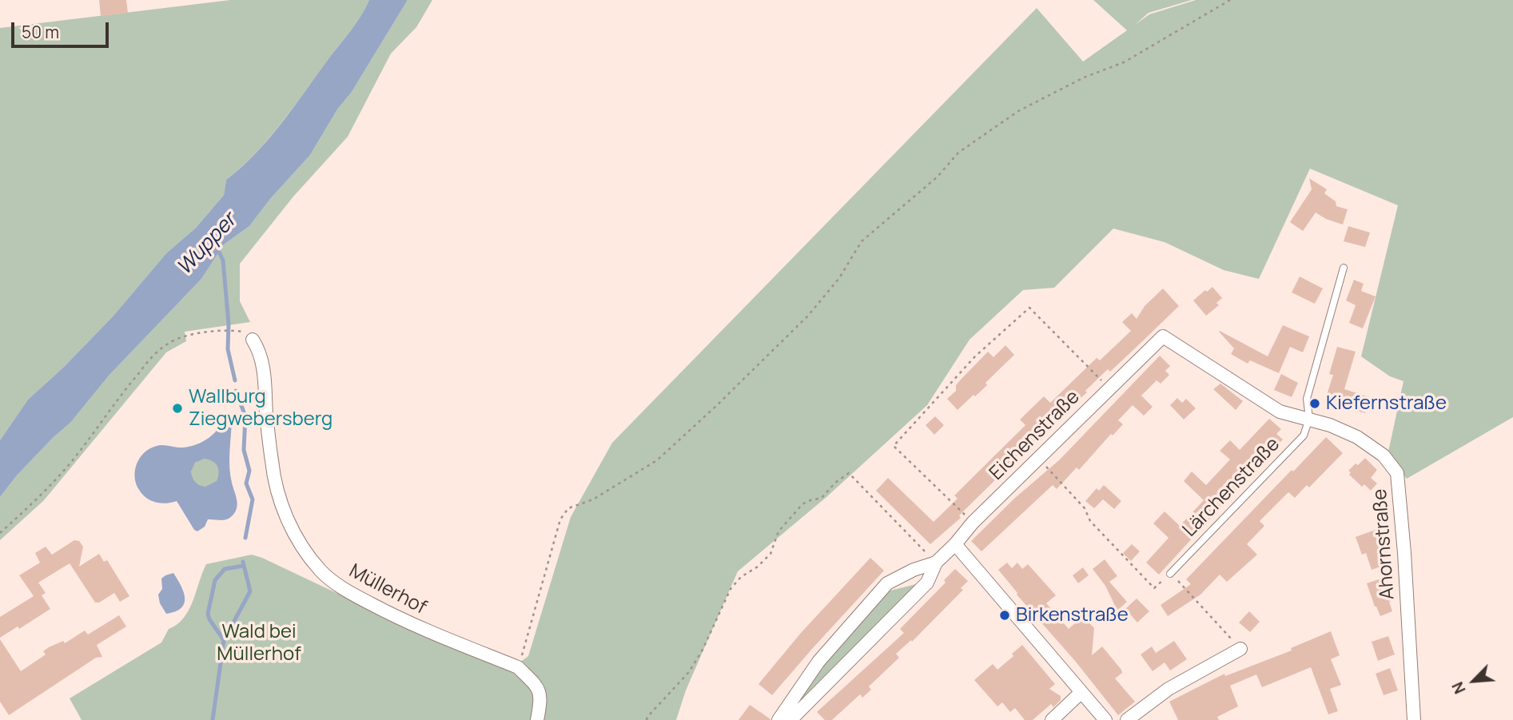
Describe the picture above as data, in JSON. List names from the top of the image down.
{
  "streets": {
    "street": ["Eichenstraße", "Ahornstraße", "Müllerhof"],
    "lane": ["Lärchenstraße"]
  },
  "crossings": [
    ["Eichenstraße", "Ahornstraße"],
    ["Lärchenstraße", "Ahornstraße"]
  ],
  "water": ["Wupper"],
  "parks": ["Wald bei Müllerhof"],
  "places": ["Kiefernstraße", "Wallburg Ziegwebersberg", "Birkenstraße"],
  "scale_bar": "50 m",
  "north": "bottom left"
}
